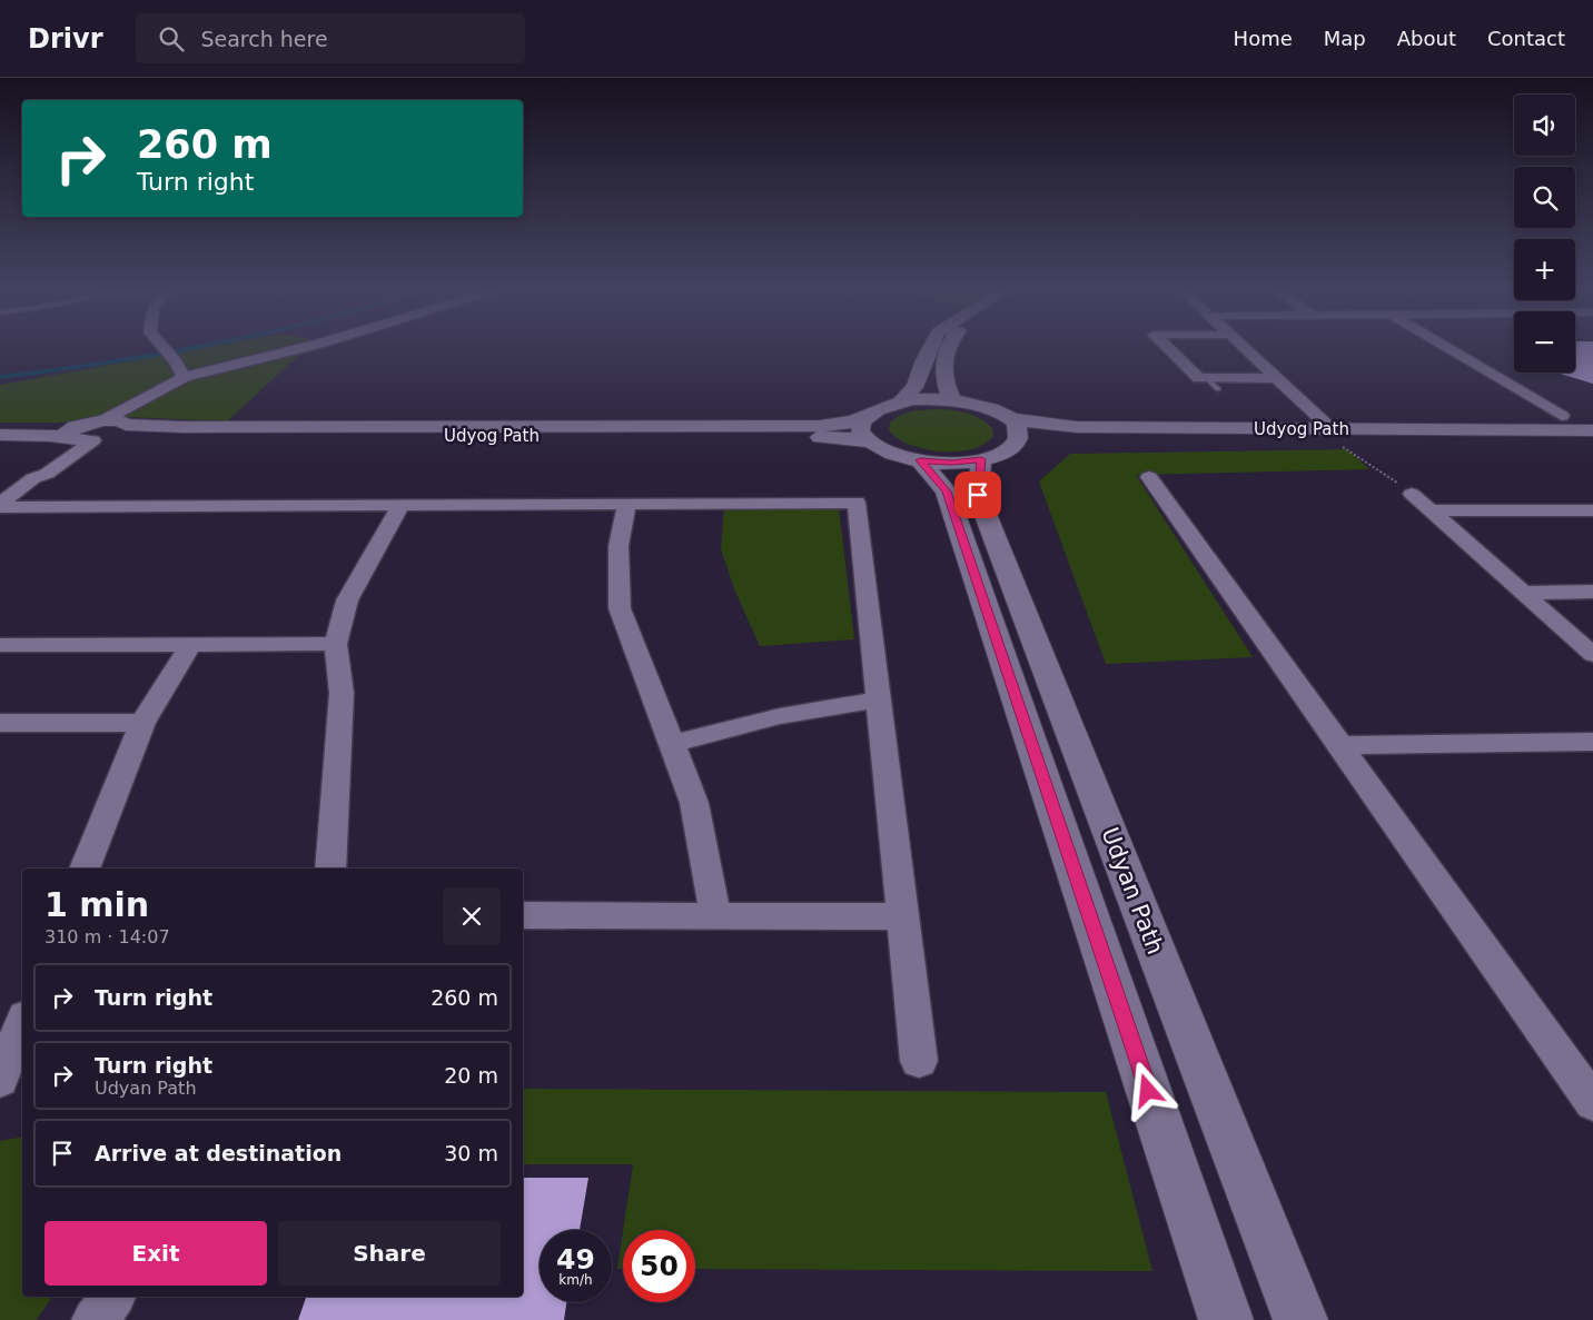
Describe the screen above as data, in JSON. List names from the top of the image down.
{
  "streets": {
    "main road": ["Udyog Path", "Udyan Path"]
  },
  "crossings": [
    ["Udyog Path", "Udyan Path"]
  ],
  "page": {
    "header": "Drivr",
    "search": "Search here",
    "nav": [
      "Home",
      "Map",
      "About",
      "Contact"
    ],
    "map_buttons": ["+", "−"],
    "turn": ["260 m", "Turn right"],
    "heading": ["1 min", "310 m · 14:07"],
    "list": [
      {
        "name": "Turn right",
        "value": "260 m"
      },
      {
        "name": "Turn right",
        "note": "Udyan Path",
        "value": "20 m"
      },
      {
        "name": "Arrive at destination",
        "value": "30 m"
      }
    ],
    "buttons": ["Exit", "Share"],
    "speed": "49 km/h",
    "limit": "50"
  }
}
